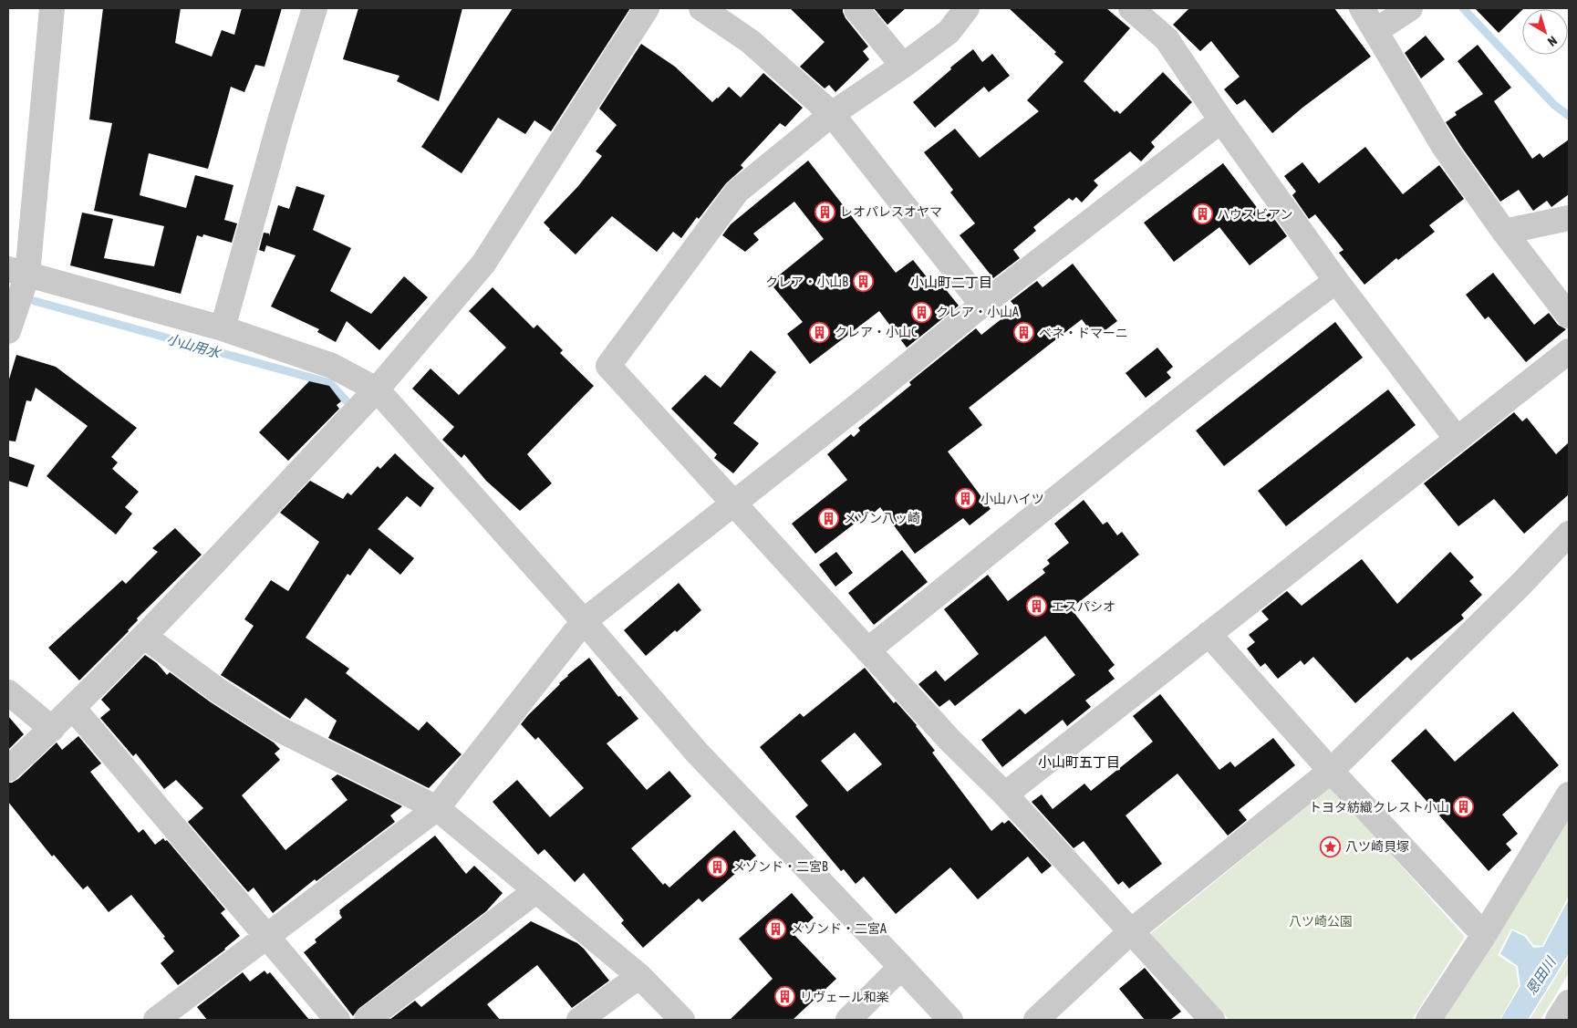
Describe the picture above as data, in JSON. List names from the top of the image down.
{
  "districts": ["小山町二丁目", "小山町五丁目"],
  "water": ["小山用水", "恩田川"],
  "parks": ["八ツ崎公園"],
  "places": {
    "building": [
      "レオパレスオヤマ",
      "ハウスビアン",
      "クレア・小山B",
      "クレア・小山A",
      "クレア・小山C",
      "ベネ・ドマーニ",
      "小山ハイツ",
      "メゾン八ッ崎",
      "エスパシオ",
      "トヨタ紡織クレスト小山",
      "メゾンド・二宮B",
      "メゾンド・二宮A",
      "リヴェール和楽"
    ],
    "place": ["八ツ崎貝塚"]
  },
  "north": "bottom right"
}
